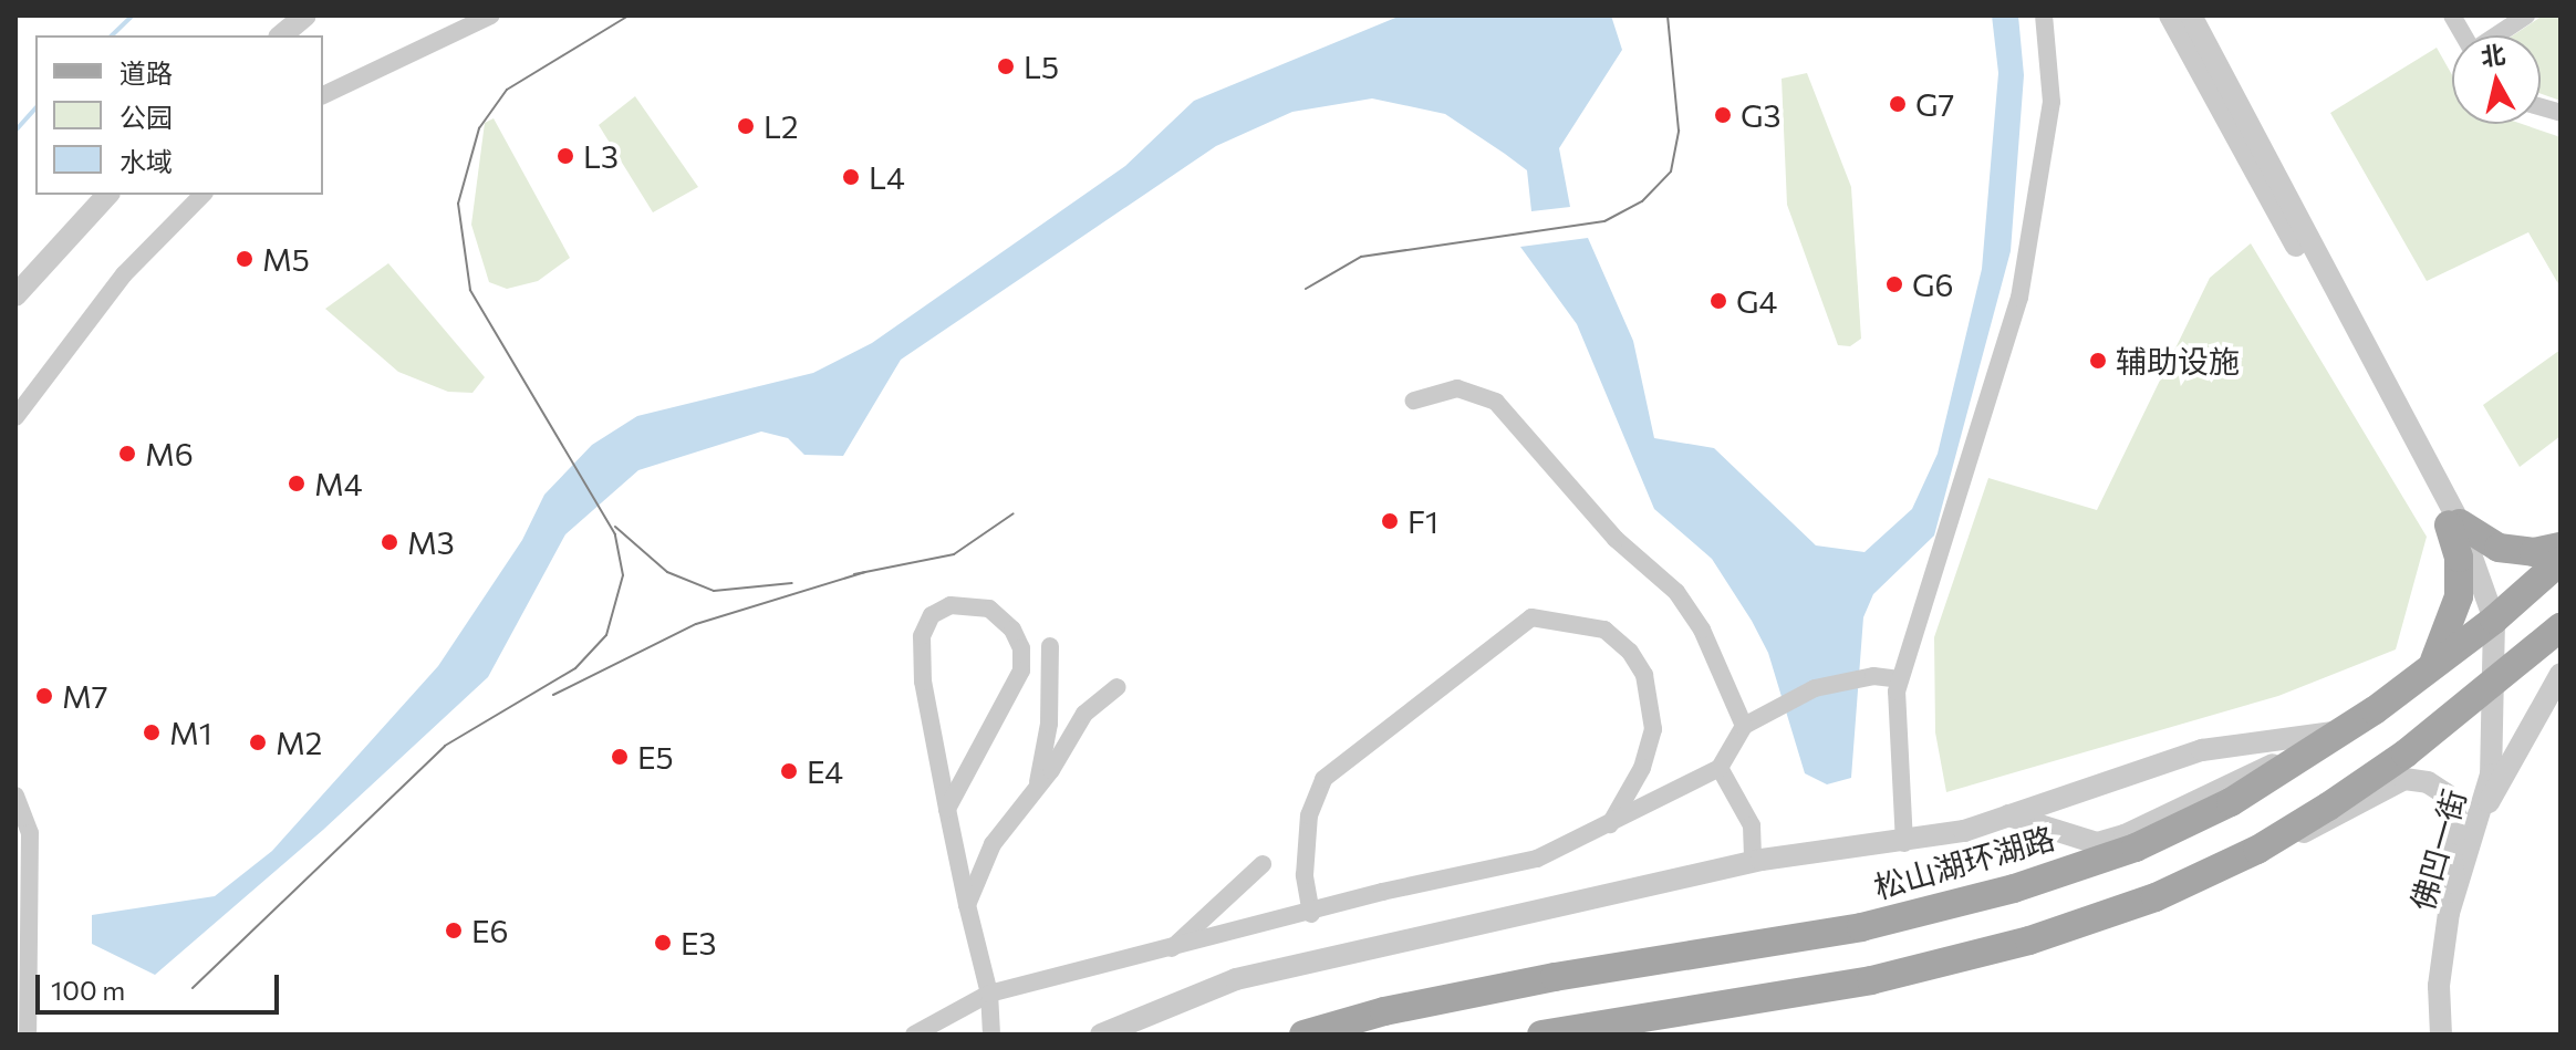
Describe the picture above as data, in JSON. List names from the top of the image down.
{
  "streets": {
    "main road": ["松山湖环湖路"],
    "street": ["佛凹一街"]
  },
  "crossings": [
    ["佛凹一街", "松山湖环湖路"]
  ],
  "places": [
    "L5",
    "G7",
    "G3",
    "L2",
    "L3",
    "L4",
    "M5",
    "G6",
    "G4",
    "辅助设施",
    "M6",
    "M4",
    "F1",
    "M3",
    "M7",
    "M1",
    "M2",
    "E5",
    "E4",
    "E6",
    "E3"
  ],
  "legend": ["道路", "公园", "水域"],
  "scale_bar": "100 m",
  "north": "top"
}
